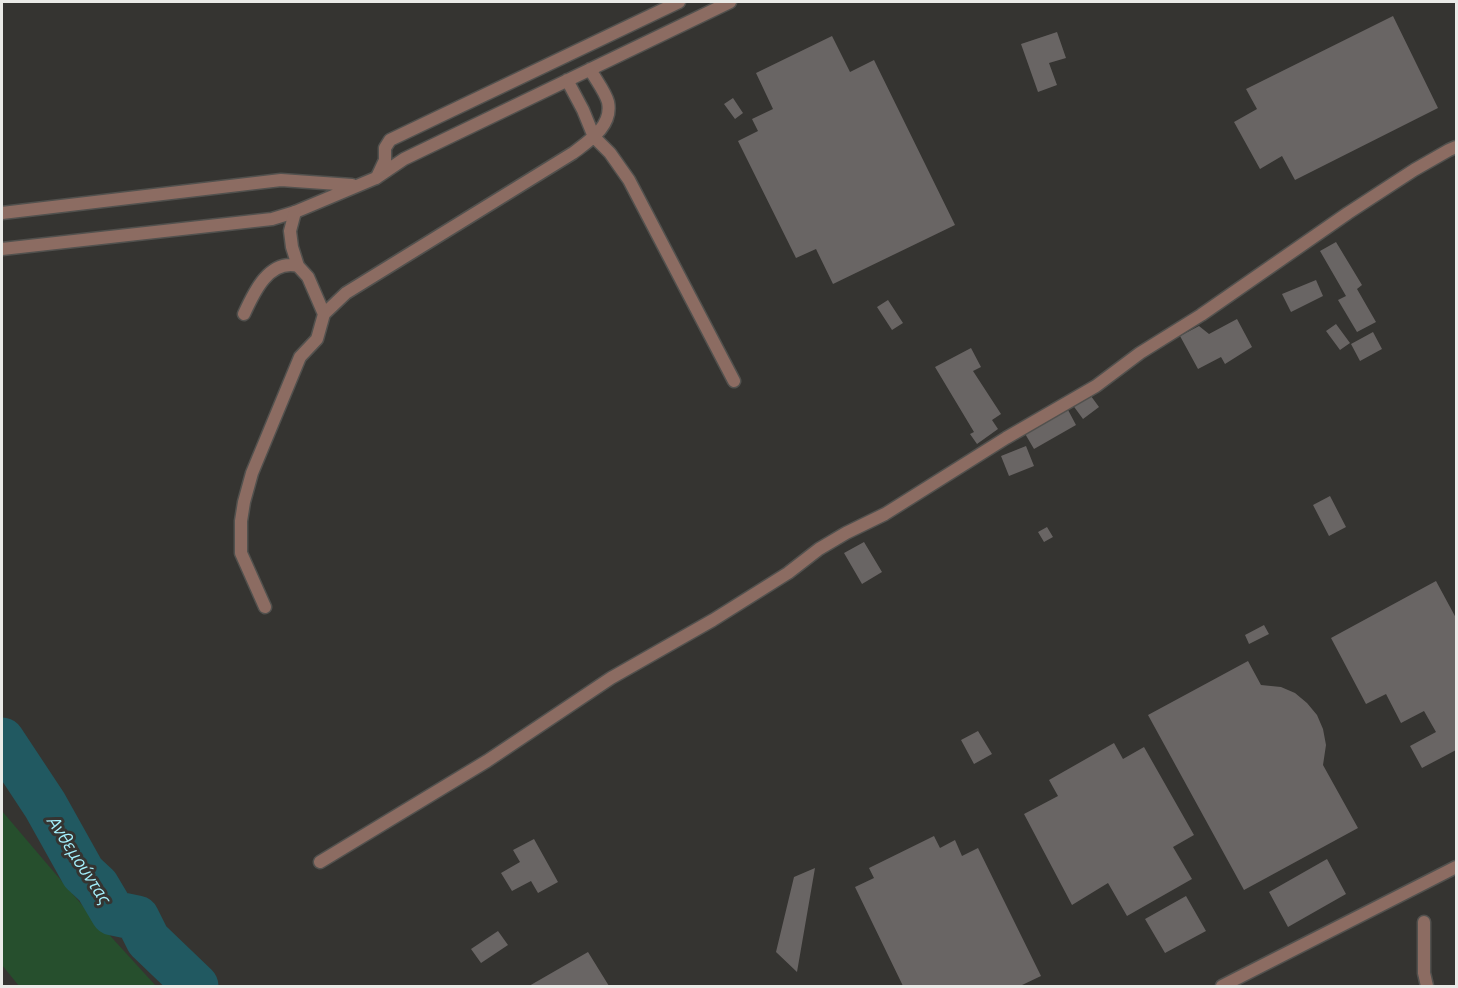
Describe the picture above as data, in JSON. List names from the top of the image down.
{
  "water": ["Ανθεμούντας"]
}
